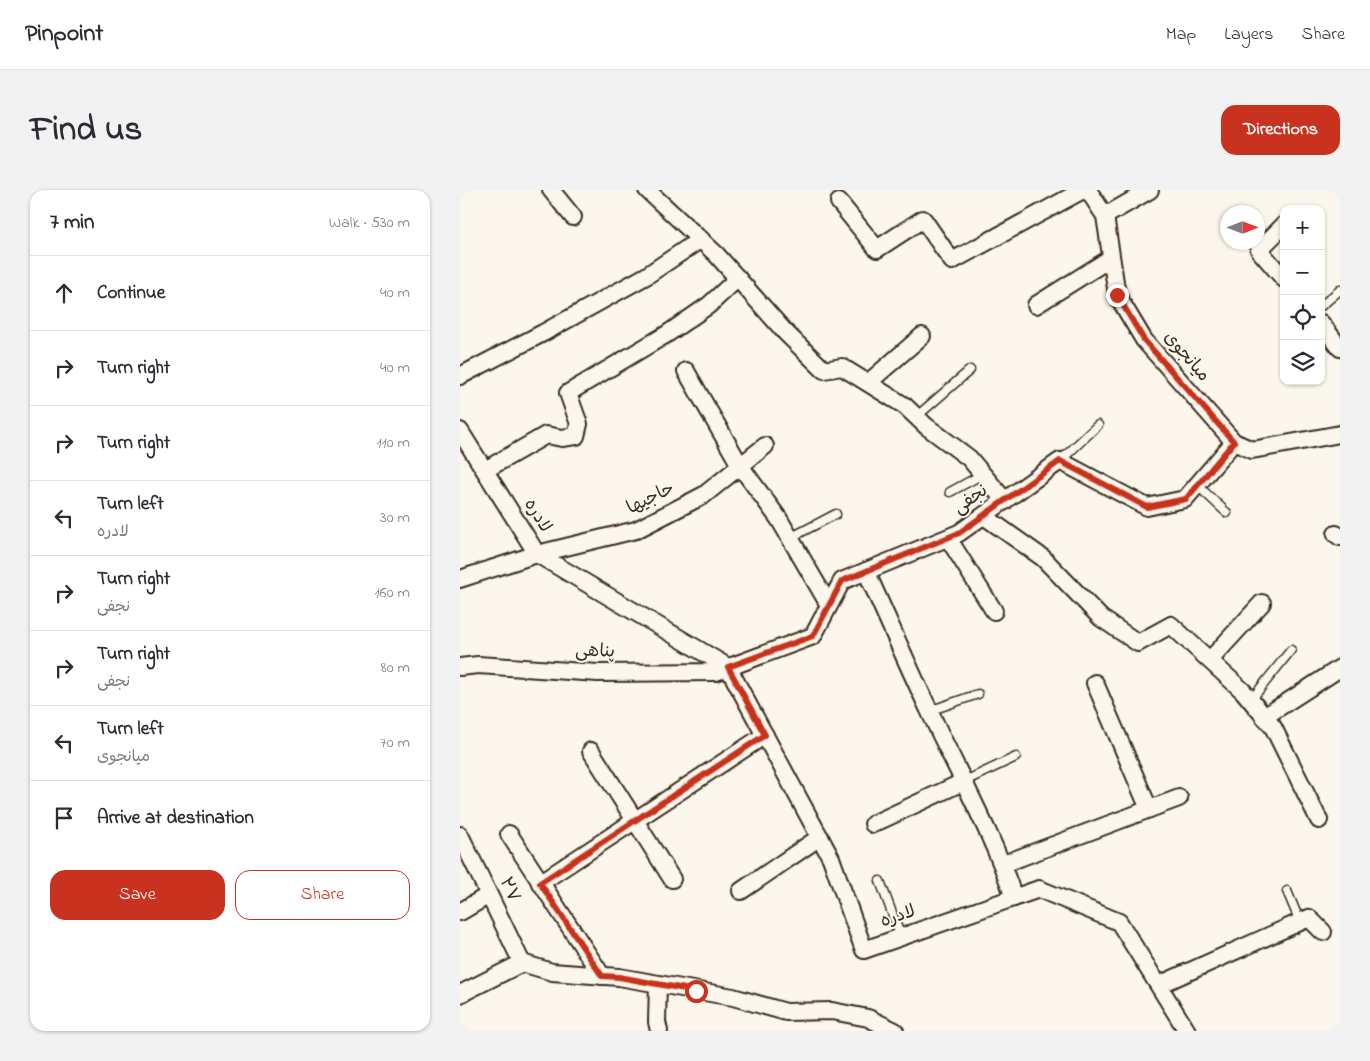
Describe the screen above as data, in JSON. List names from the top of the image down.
{
  "streets": {
    "street": [
      "میانجوی",
      "حاجیها",
      "نجفی",
      "لادره",
      "پناهی",
      "۲۷"
    ]
  },
  "crossings": [
    ["حاجیها", "لادره"],
    ["نجفی", "لادره"],
    ["نجفی", "پناهی"],
    ["لادره", "پناهی"]
  ],
  "north": "right",
  "page": {
    "header": "Pinpoint",
    "nav": ["Map", "Layers", "Share"],
    "title": "Find us",
    "buttons": [
      "Directions",
      ["Save", "Share"]
    ],
    "heading": ["7 min", "Walk · 530 m"],
    "map_buttons": ["+", "−"],
    "list": [
      ["Continue", "40 m"],
      ["Turn right", "40 m"],
      ["Turn right", "110 m"],
      ["Turn left", "لادره", "30 m"],
      ["Turn right", "نجفی", "160 m"],
      ["Turn right", "نجفی", "80 m"],
      ["Turn left", "میانجوی", "70 m"],
      "Arrive at destination"
    ]
  }
}
